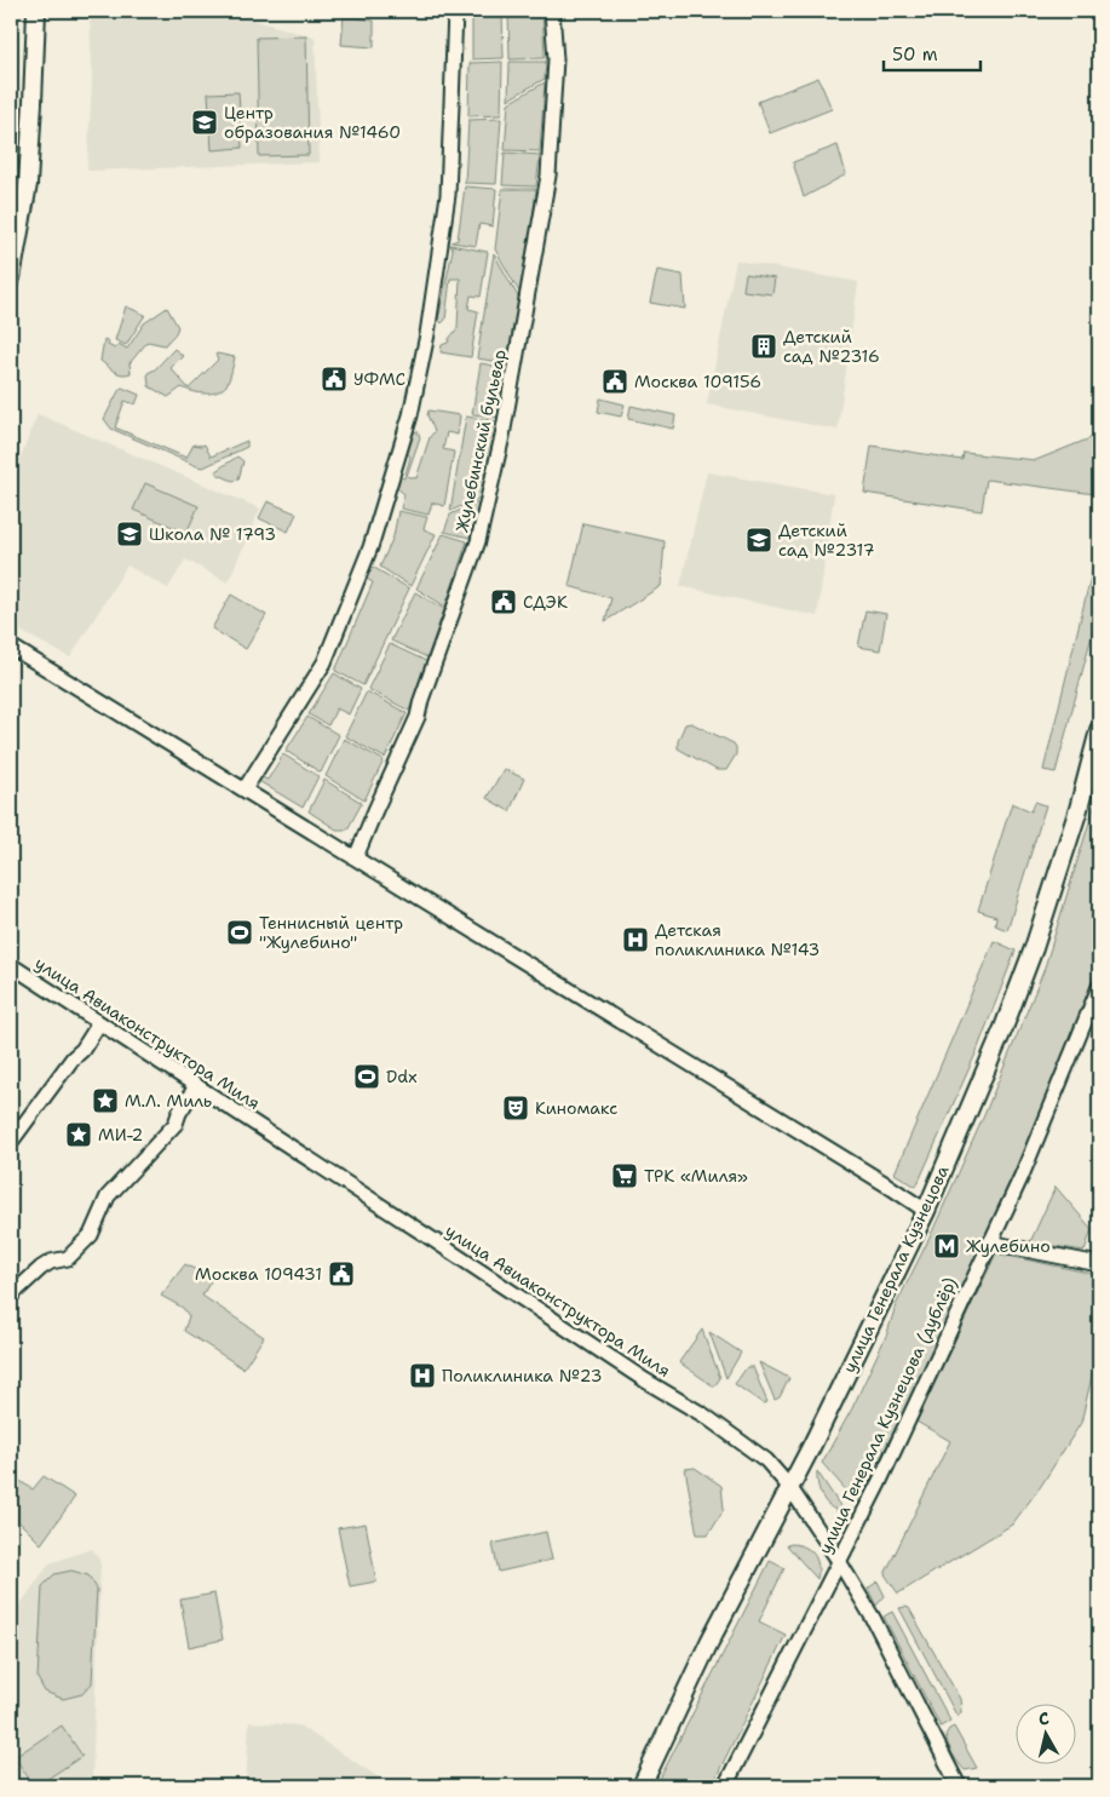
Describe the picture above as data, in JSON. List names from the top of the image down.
{
  "streets": {
    "main road": ["улица Генерала Кузнецова"],
    "street": ["Жулебинский бульвар", "улица Авиаконструктора Миля", "улица Генерала Кузнецова (дублёр)"]
  },
  "crossings": [
    ["улица Авиаконструктора Миля", "улица Генерала Кузнецова"],
    ["улица Авиаконструктора Миля", "улица Генерала Кузнецова (дублёр)"]
  ],
  "places": {
    "school or university": ["Центр образования №1460", "Школа № 1793", "Детский сад №2317"],
    "building": ["Детский сад №2316"],
    "public building": [
      "УФМС",
      "Москва 109156",
      "СДЭК",
      "Москва 109431"
    ],
    "sports": ["Теннисный центр \"Жулебино\"", "Ddx"],
    "hospital": ["Детская поликлиника №143", "Поликлиника №23"],
    "place": ["М.Л. Миль", "МИ-2"],
    "theatre": ["Киномакс"],
    "supermarket": ["ТРК «Миля»"],
    "metro station": ["Жулебино"]
  },
  "scale_bar": "50 m",
  "north": "top"
}
